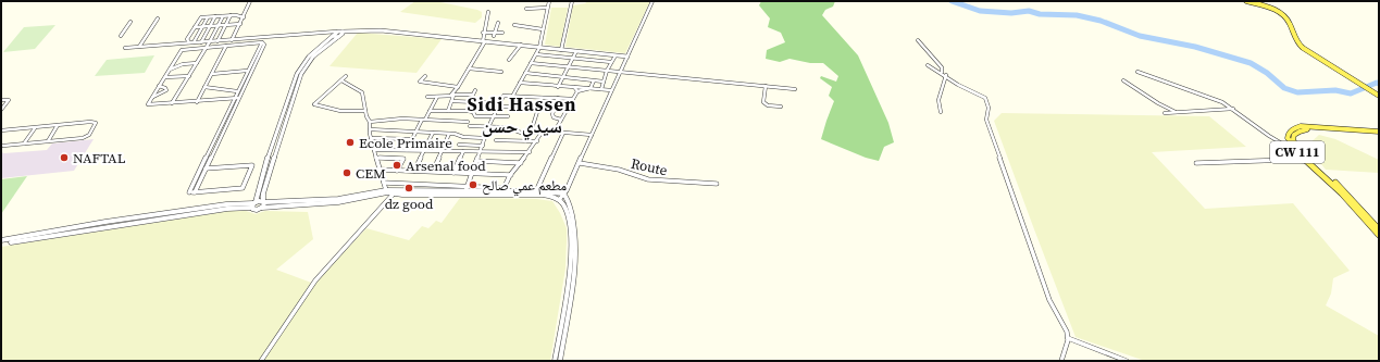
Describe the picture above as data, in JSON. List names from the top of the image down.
{
  "streets": {
    "main road": ["CW 111"],
    "street": ["Route"]
  },
  "districts": ["Sidi Hassen سيدي حسن"],
  "places": [
    "Ecole Primaire",
    "NAFTAL",
    "Arsenal food",
    "CEM",
    "مطعم عمي صالح",
    "dz good"
  ]
}
